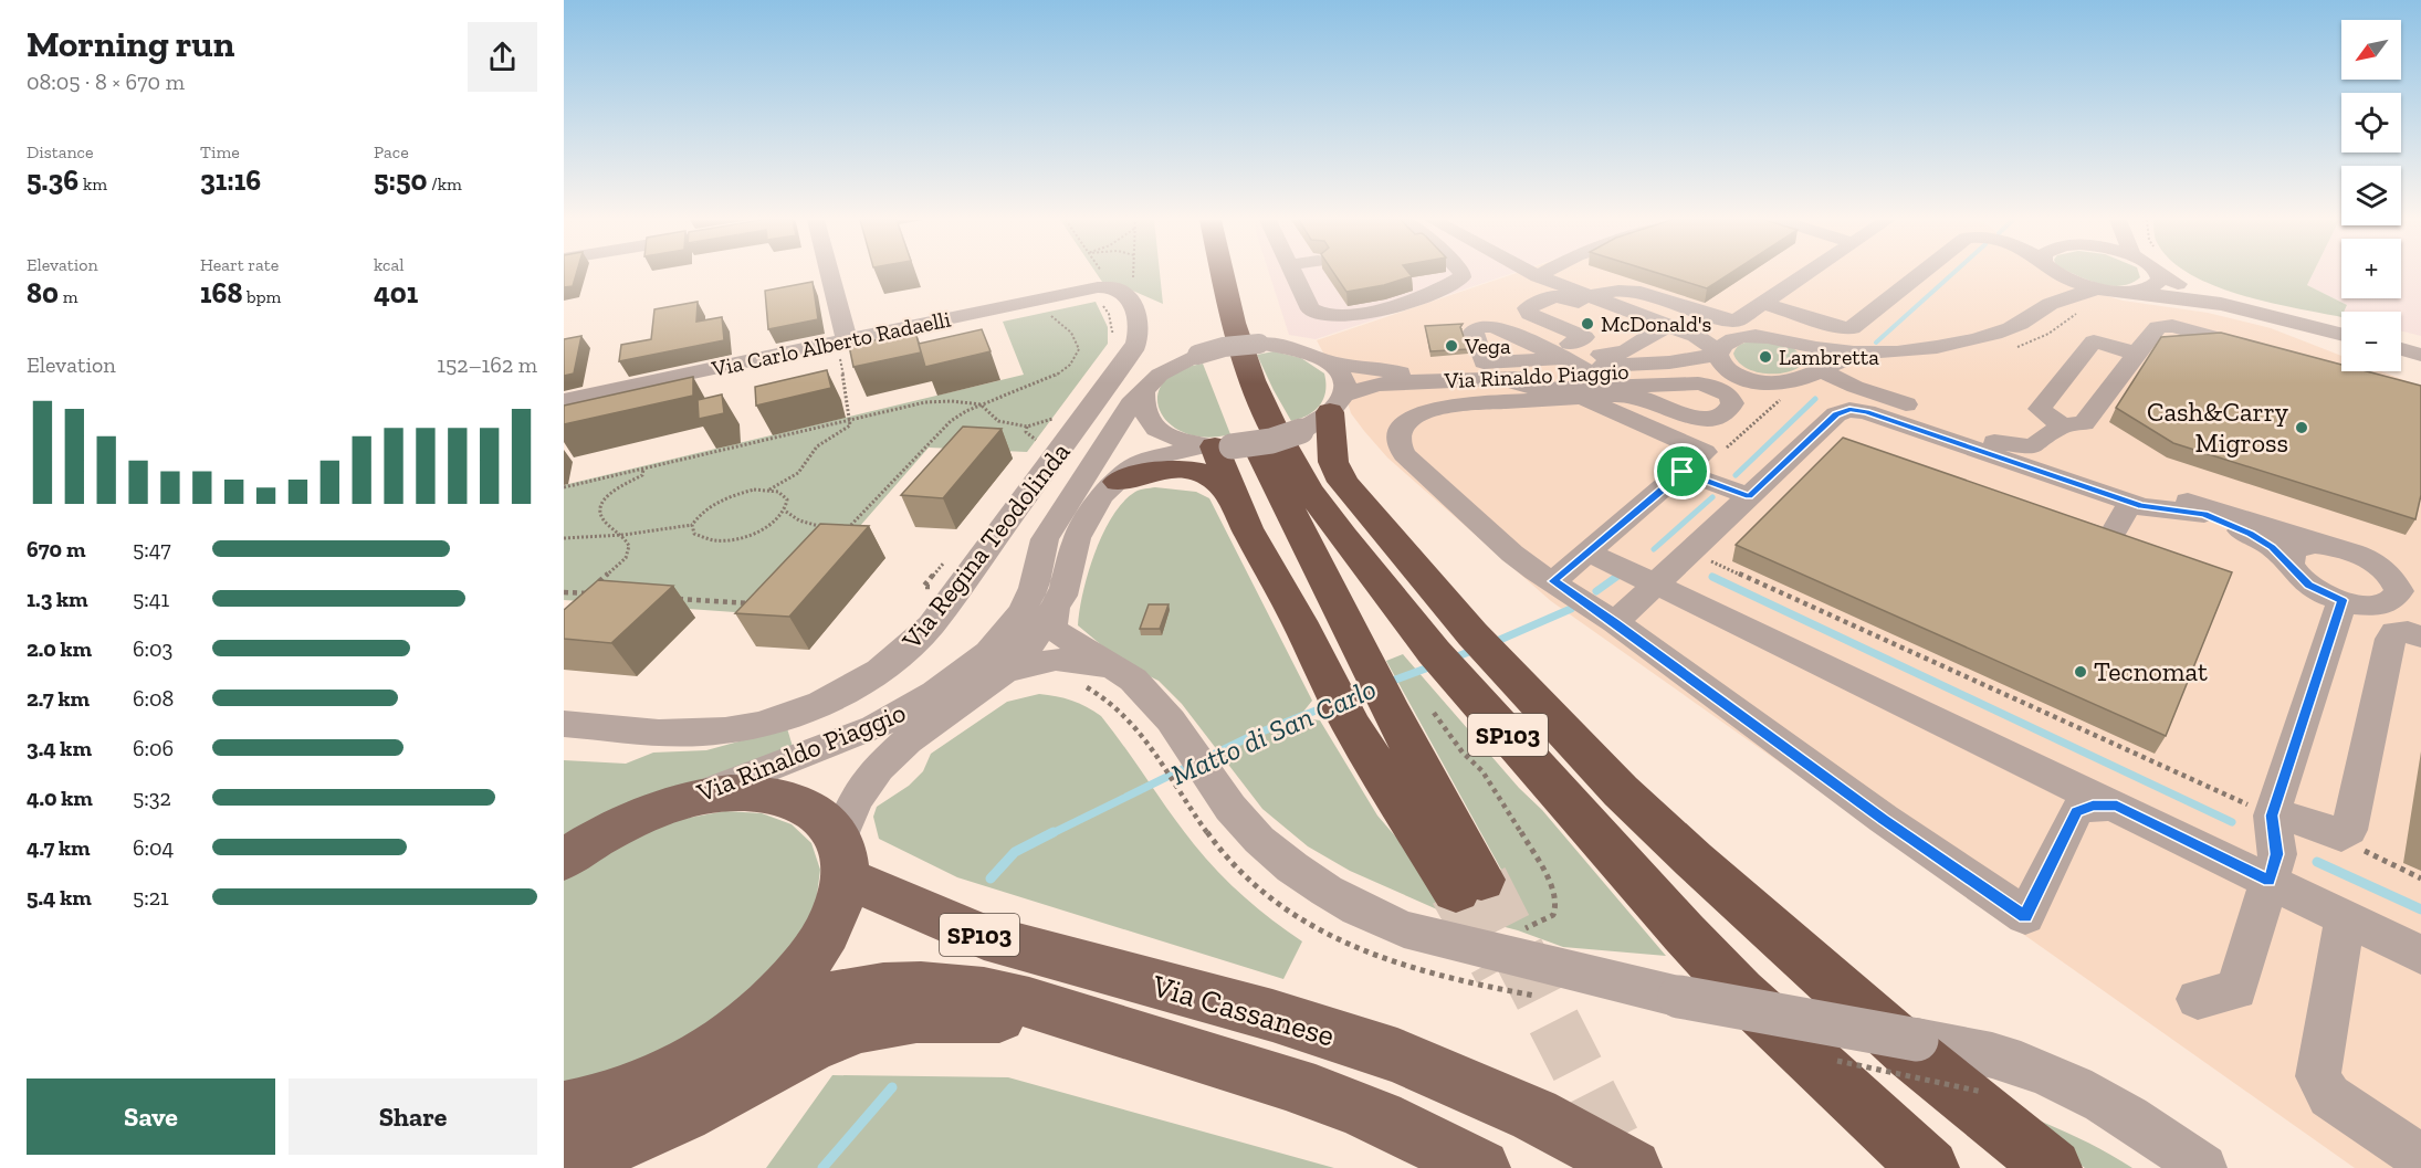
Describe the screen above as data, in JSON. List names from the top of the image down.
{
  "streets": {
    "highway": ["SP103"],
    "main road": ["Via Cassanese"],
    "street": ["Via Carlo Alberto Radaelli", "Via Rinaldo Piaggio", "Via Regina Teodolinda"]
  },
  "crossings": [
    ["Via Carlo Alberto Radaelli", "Via Regina Teodolinda"],
    ["Via Rinaldo Piaggio", "SP103"],
    ["Via Rinaldo Piaggio", "Via Cassanese"]
  ],
  "water": ["Matto di San Carlo"],
  "places": [
    "McDonald's",
    "Vega",
    "Lambretta",
    "Cash&Carry Migross",
    "Tecnomat"
  ],
  "north": "bottom left",
  "page": {
    "heading": ["Morning run", "08:05 · 8 × 670 m"],
    "map_buttons": ["+", "−"],
    "stats": [
      ["Distance", "5.36 km"],
      ["Time", "31:16"],
      ["Pace", "5:50 /km"],
      ["Elevation", "80 m"],
      ["Heart rate", "168 bpm"],
      ["kcal", "401"]
    ],
    "chart": ["Elevation", "152–162 m"],
    "list": [
      {
        "name": "670 m",
        "note": "5:47"
      },
      {
        "name": "1.3 km",
        "note": "5:41"
      },
      {
        "name": "2.0 km",
        "note": "6:03"
      },
      {
        "name": "2.7 km",
        "note": "6:08"
      },
      {
        "name": "3.4 km",
        "note": "6:06"
      },
      {
        "name": "4.0 km",
        "note": "5:32"
      },
      {
        "name": "4.7 km",
        "note": "6:04"
      },
      {
        "name": "5.4 km",
        "note": "5:21"
      }
    ],
    "buttons": ["Save", "Share"]
  }
}
